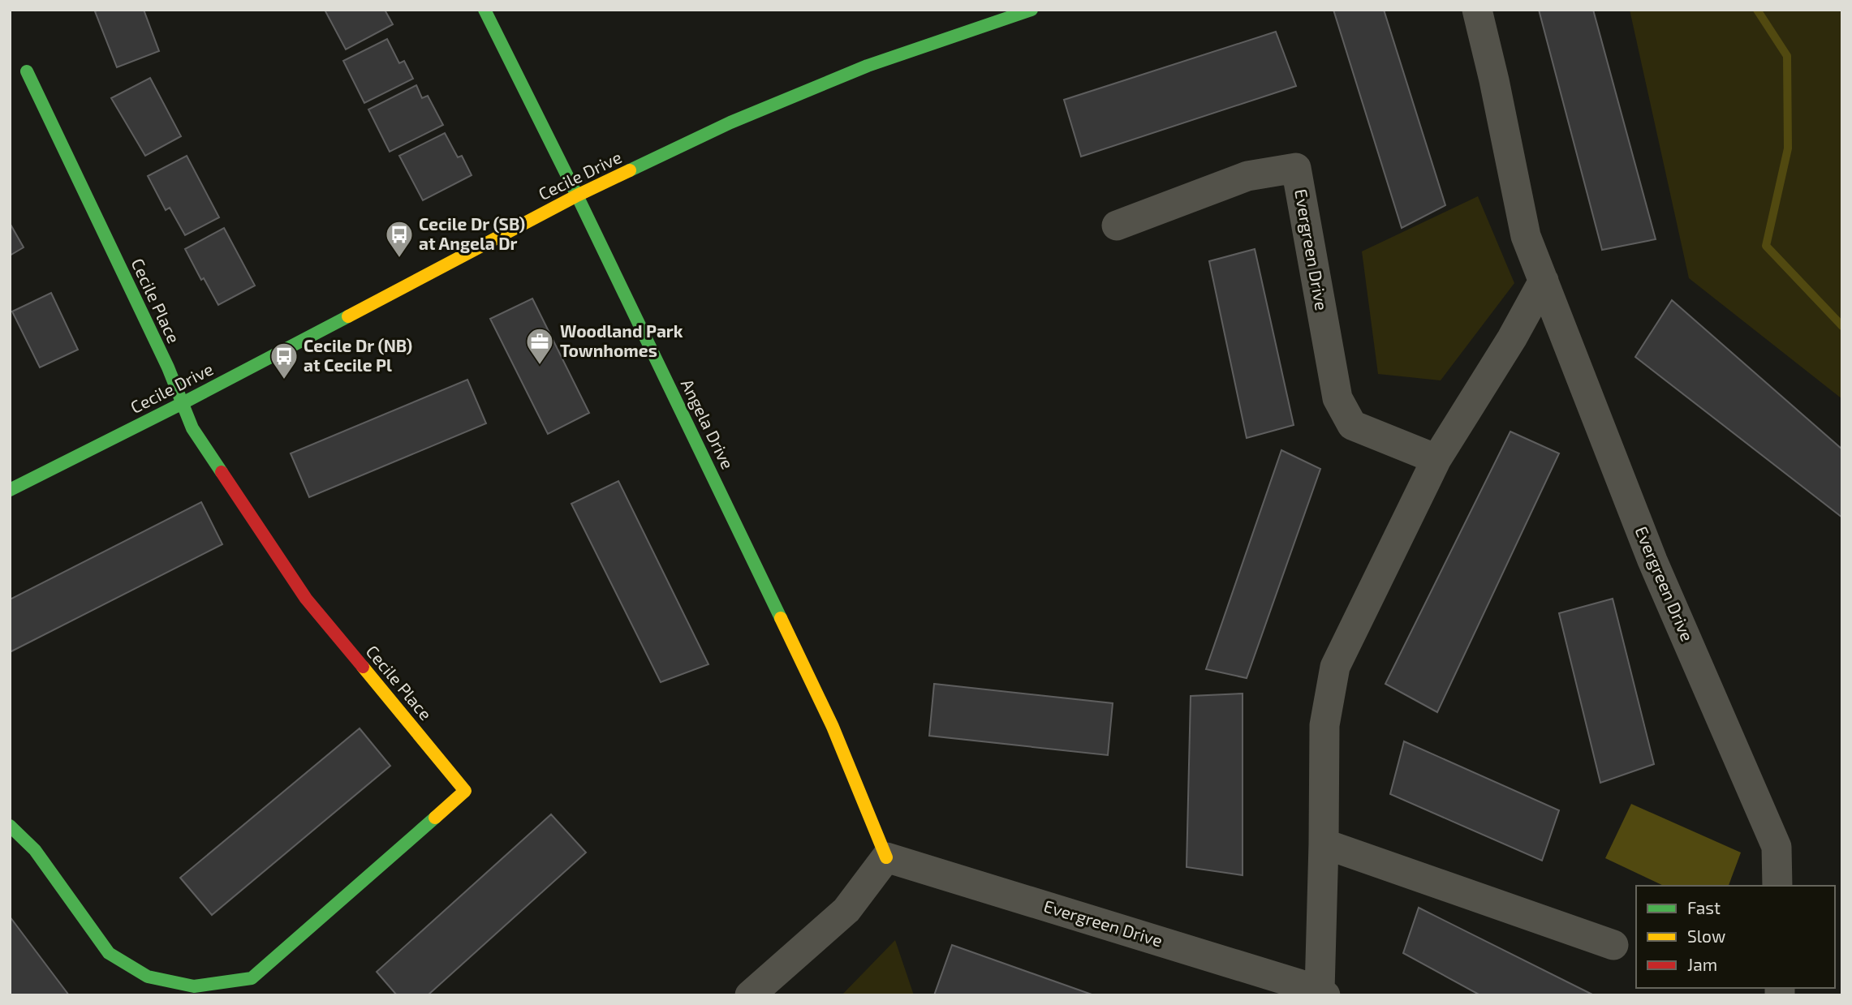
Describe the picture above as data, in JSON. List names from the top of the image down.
{
  "streets": {
    "street": [
      "Cecile Drive",
      "Evergreen Drive",
      "Cecile Place",
      "Angela Drive"
    ]
  },
  "crossings": [
    ["Cecile Drive", "Cecile Place"],
    ["Cecile Drive", "Angela Drive"],
    ["Evergreen Drive", "Angela Drive"]
  ],
  "places": {
    "bus stop": ["Cecile Dr (SB) at Angela Dr", "Cecile Dr (NB) at Cecile Pl"],
    "office": ["Woodland Park Townhomes"]
  },
  "legend": ["Fast", "Slow", "Jam"]
}
